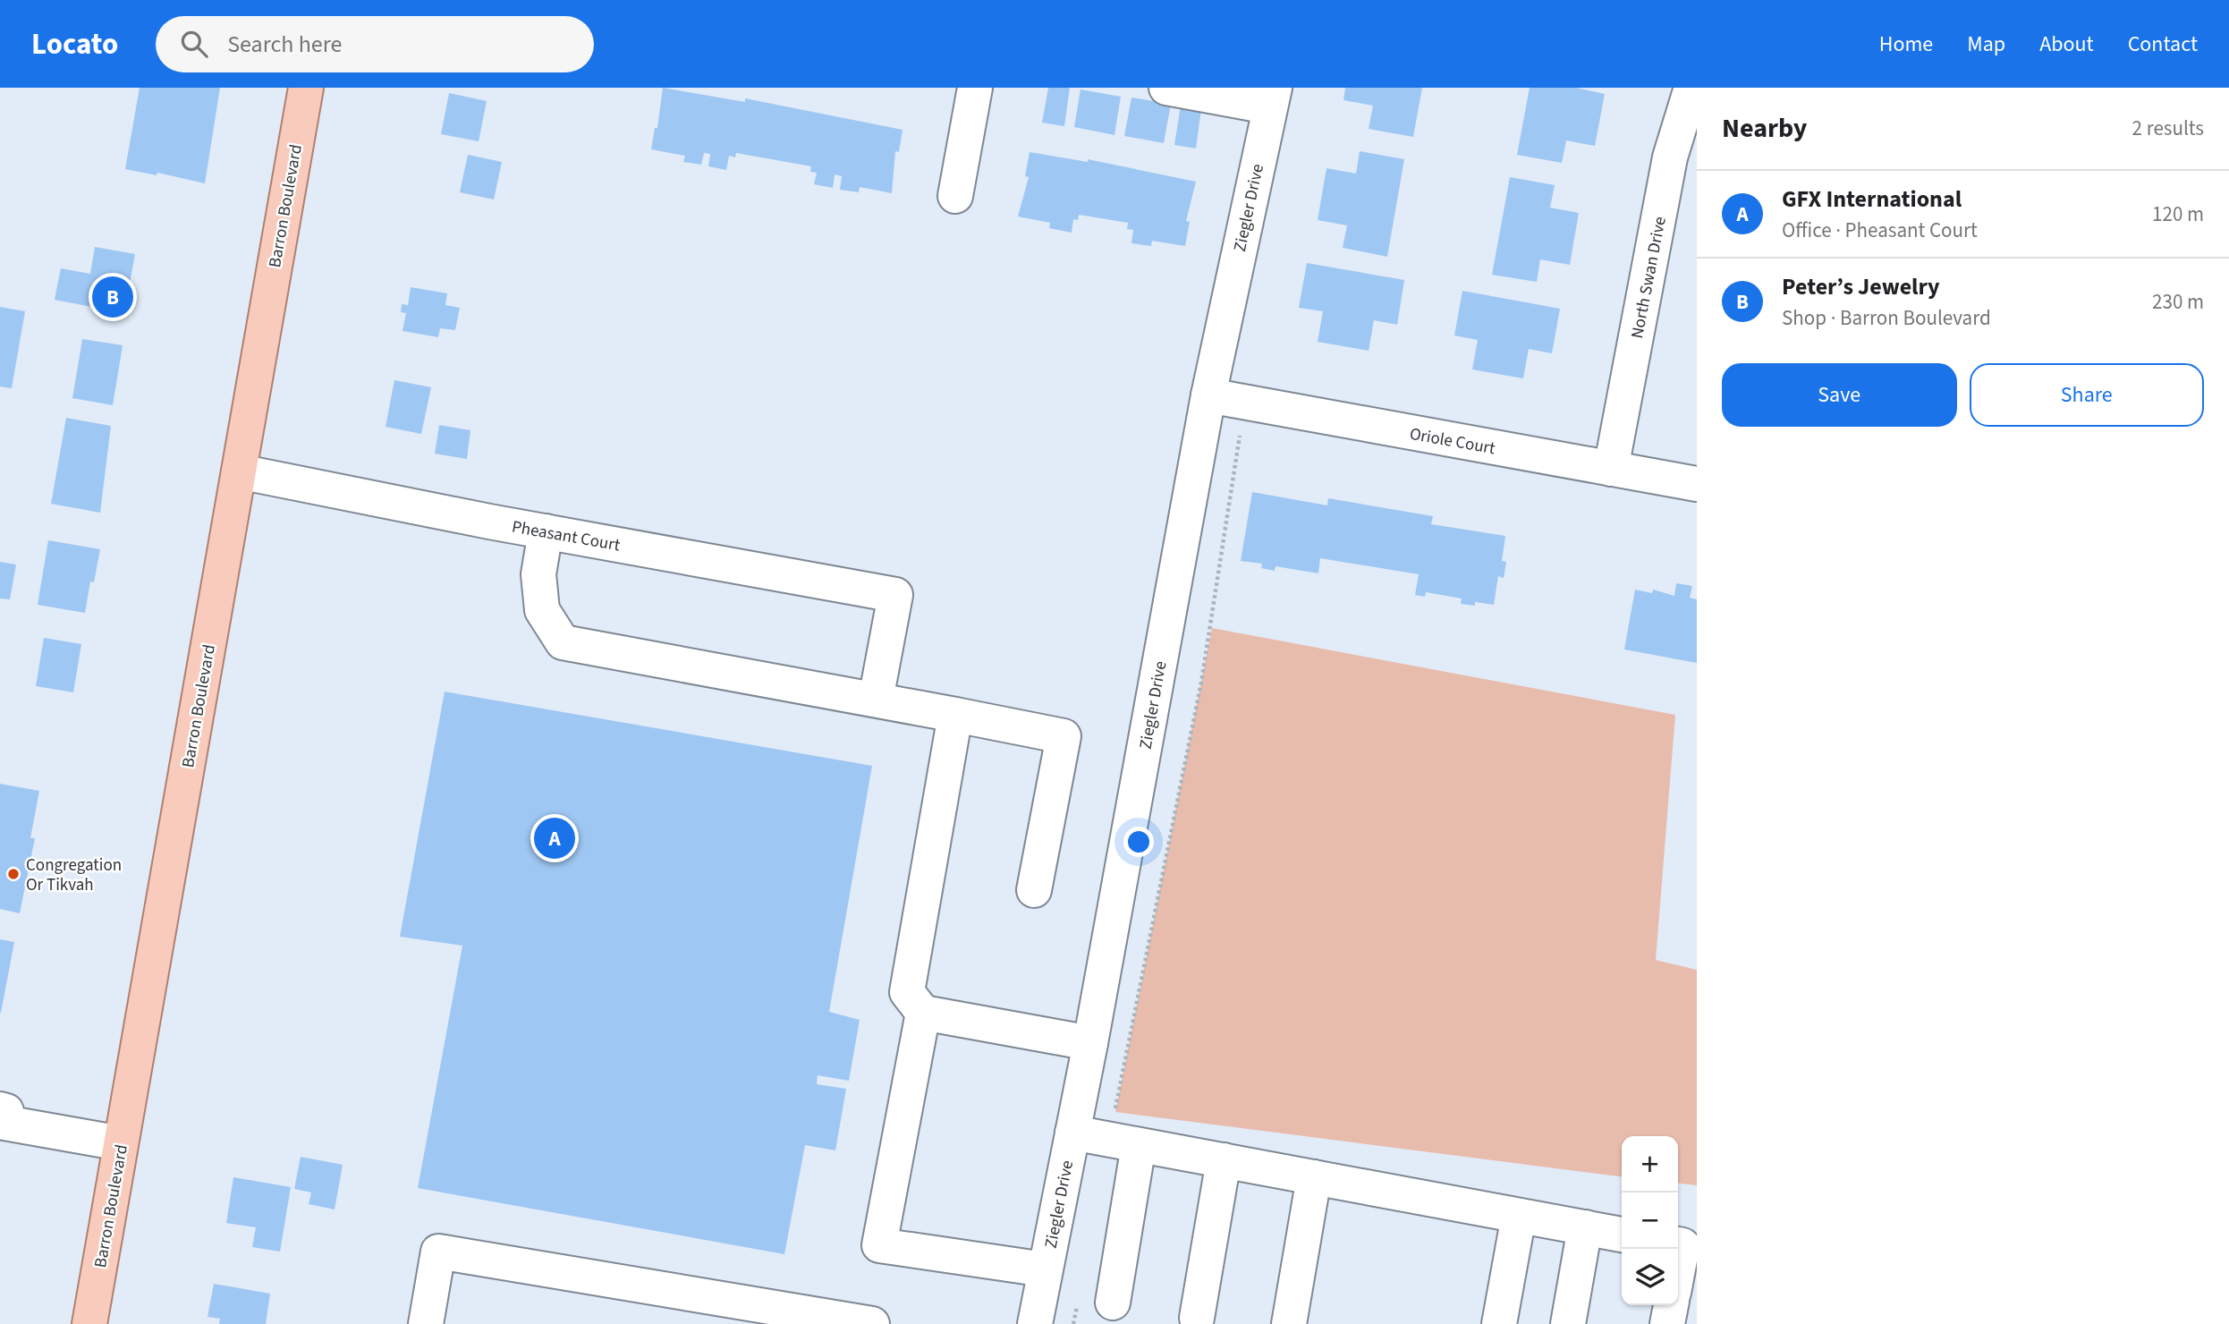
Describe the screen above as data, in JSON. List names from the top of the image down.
{
  "streets": {
    "main road": ["Barron Boulevard"],
    "street": [
      "Ziegler Drive",
      "North Swan Drive",
      "Oriole Court",
      "Pheasant Court"
    ]
  },
  "crossings": [
    ["Barron Boulevard", "Pheasant Court"],
    ["Ziegler Drive", "Oriole Court"],
    ["North Swan Drive", "Oriole Court"]
  ],
  "places": ["Congregation Or Tikvah"],
  "page": {
    "header": "Locato",
    "search": "Search here",
    "nav": [
      "Home",
      "Map",
      "About",
      "Contact"
    ],
    "heading": ["Nearby", "2 results"],
    "list": [
      {
        "mark": "A",
        "name": "GFX International",
        "note": "Office · Pheasant Court",
        "value": "120 m"
      },
      {
        "mark": "B",
        "name": "Peter’s Jewelry",
        "note": "Shop · Barron Boulevard",
        "value": "230 m"
      }
    ],
    "pins": ["B", "A"],
    "buttons": ["Save", "Share"],
    "map_buttons": ["+", "−"]
  }
}
